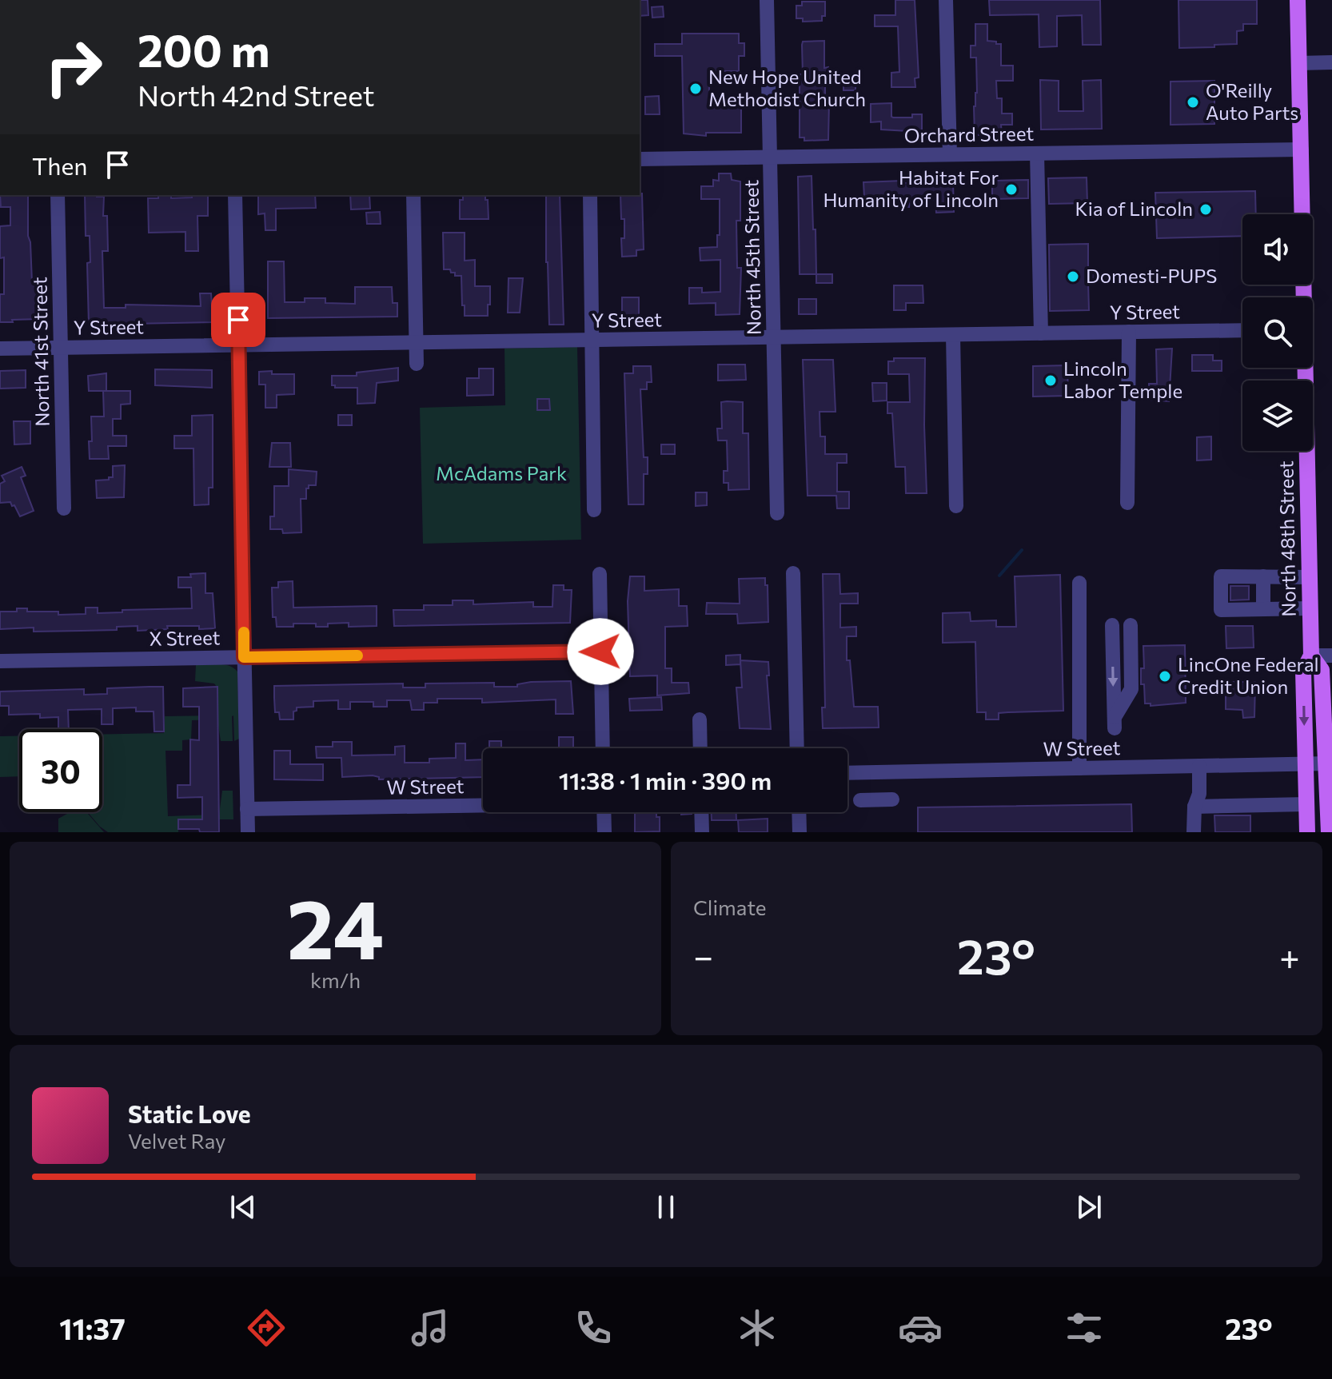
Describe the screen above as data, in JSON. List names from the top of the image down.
{
  "streets": {
    "main road": ["North 48th Street"],
    "street": [
      "Orchard Street",
      "North 45th Street",
      "Y Street",
      "North 41st Street",
      "X Street",
      "W Street"
    ]
  },
  "crossings": [
    ["Orchard Street", "North 45th Street"],
    ["Orchard Street", "North 48th Street"],
    ["North 45th Street", "Y Street"],
    ["Y Street", "North 41st Street"],
    ["North 48th Street", "W Street"]
  ],
  "parks": ["McAdams Park"],
  "places": [
    "New Hope United Methodist Church",
    "O'Reilly Auto Parts",
    "Habitat For Humanity of Lincoln",
    "Kia of Lincoln",
    "Domesti-PUPS",
    "Lincoln Labor Temple",
    "LincOne Federal Credit Union"
  ],
  "page": {
    "turn": ["200 m", "North 42nd Street"],
    "then": "Then",
    "limit": "30",
    "trip": "11:38 · 1 min · 390 m",
    "tile": [
      ["24", "km/h"],
      "Climate"
    ],
    "heat": ["−", "23°", "+"],
    "song": ["Static Love", "Velvet Ray"],
    "tabs": ["11:37", "23°"]
  }
}
